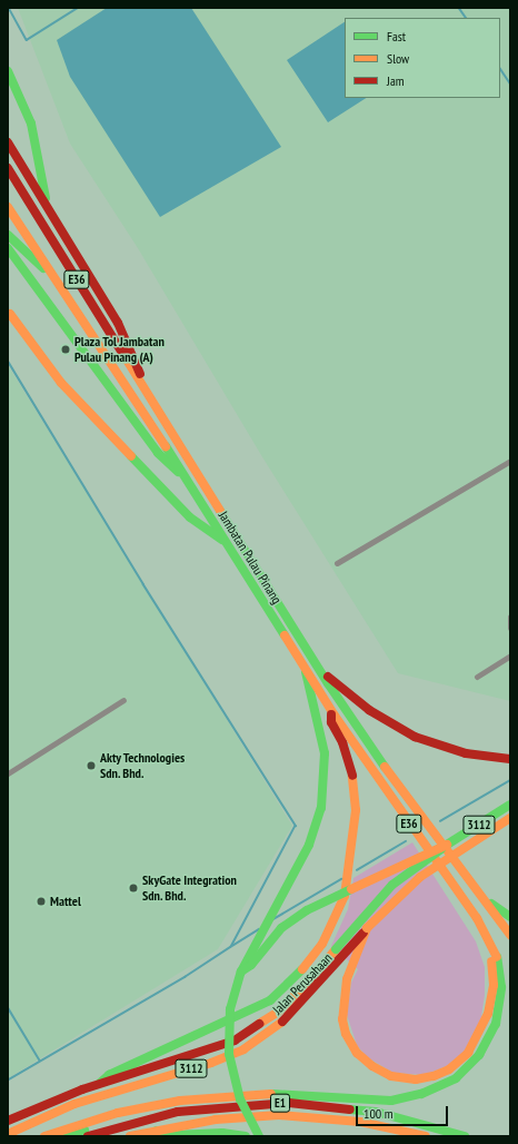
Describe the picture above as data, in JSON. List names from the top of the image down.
{
  "streets": {
    "main road": [
      "E36",
      "Jambatan Pulau Pinang",
      "3112",
      "Jalan Perusahaan",
      "E1"
    ]
  },
  "places": [
    "Plaza Tol Jambatan Pulau Pinang (A)",
    "Akty Technologies Sdn. Bhd.",
    "SkyGate Integration Sdn. Bhd.",
    "Mattel"
  ],
  "legend": ["Fast", "Slow", "Jam"],
  "scale_bar": "100 m"
}
